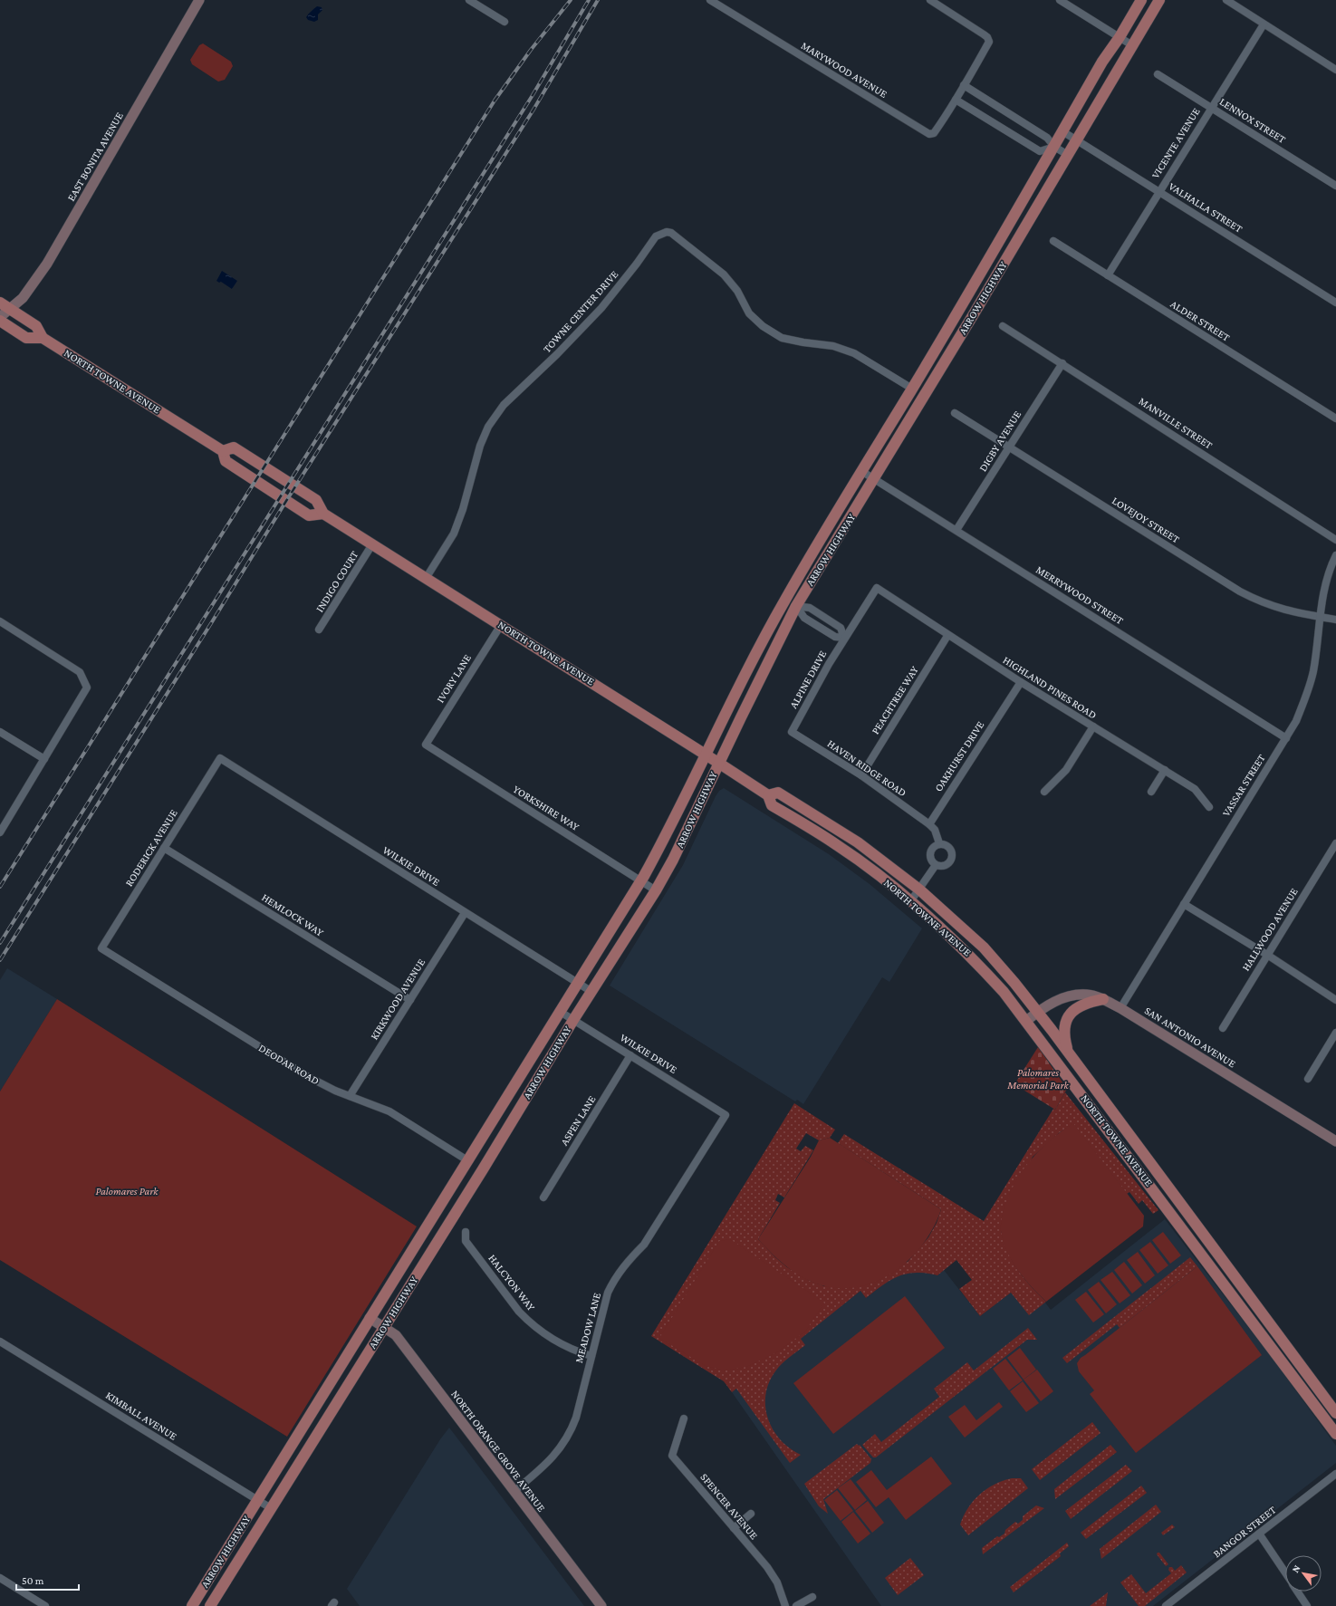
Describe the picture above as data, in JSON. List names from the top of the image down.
{
  "streets": {
    "main road": [
      "EAST BONITA AVENUE",
      "ARROW HIGHWAY",
      "NORTH TOWNE AVENUE",
      "SAN ANTONIO AVENUE",
      "DEODAR ROAD",
      "NORTH ORANGE GROVE AVENUE"
    ],
    "street": [
      "MARYWOOD AVENUE",
      "LENNOX STREET",
      "VICENTE AVENUE",
      "VALHALLA STREET",
      "TOWNE CENTER DRIVE",
      "ALDER STREET",
      "MANVILLE STREET",
      "DIGBY AVENUE",
      "LOVEJOY STREET",
      "INDIGO COURT",
      "MERRYWOOD STREET",
      "IVORY LANE",
      "ALPINE DRIVE",
      "HIGHLAND PINES ROAD",
      "PEACHTREE WAY",
      "OAKHURST DRIVE",
      "HAVEN RIDGE ROAD",
      "VASSAR STREET",
      "YORKSHIRE WAY",
      "RODERICK AVENUE",
      "WILKIE DRIVE",
      "HEMLOCK WAY",
      "HALLWOOD AVENUE",
      "KIRKWOOD AVENUE",
      "ASPEN LANE",
      "HALCYON WAY",
      "MEADOW LANE",
      "KIMBALL AVENUE",
      "SPENCER AVENUE",
      "BANGOR STREET"
    ]
  },
  "crossings": [
    ["LENNOX STREET", "VICENTE AVENUE"],
    ["VICENTE AVENUE", "VALHALLA STREET"],
    ["VICENTE AVENUE", "ALDER STREET"],
    ["VALHALLA STREET", "ARROW HIGHWAY"],
    ["ARROW HIGHWAY", "TOWNE CENTER DRIVE"],
    ["ARROW HIGHWAY", "NORTH TOWNE AVENUE"],
    ["ARROW HIGHWAY", "MERRYWOOD STREET"],
    ["ARROW HIGHWAY", "YORKSHIRE WAY"],
    ["ARROW HIGHWAY", "WILKIE DRIVE"],
    ["ARROW HIGHWAY", "DEODAR ROAD"],
    ["ARROW HIGHWAY", "KIMBALL AVENUE"],
    ["ARROW HIGHWAY", "NORTH ORANGE GROVE AVENUE"],
    ["TOWNE CENTER DRIVE", "NORTH TOWNE AVENUE"],
    ["NORTH TOWNE AVENUE", "INDIGO COURT"],
    ["NORTH TOWNE AVENUE", "IVORY LANE"],
    ["NORTH TOWNE AVENUE", "SAN ANTONIO AVENUE"],
    ["MANVILLE STREET", "DIGBY AVENUE"],
    ["DIGBY AVENUE", "LOVEJOY STREET"],
    ["DIGBY AVENUE", "MERRYWOOD STREET"],
    ["LOVEJOY STREET", "VASSAR STREET"],
    ["MERRYWOOD STREET", "VASSAR STREET"],
    ["IVORY LANE", "YORKSHIRE WAY"],
    ["ALPINE DRIVE", "HIGHLAND PINES ROAD"],
    ["ALPINE DRIVE", "HAVEN RIDGE ROAD"],
    ["HIGHLAND PINES ROAD", "PEACHTREE WAY"],
    ["HIGHLAND PINES ROAD", "OAKHURST DRIVE"],
    ["PEACHTREE WAY", "HAVEN RIDGE ROAD"],
    ["OAKHURST DRIVE", "HAVEN RIDGE ROAD"],
    ["VASSAR STREET", "SAN ANTONIO AVENUE"],
    ["RODERICK AVENUE", "WILKIE DRIVE"],
    ["RODERICK AVENUE", "HEMLOCK WAY"],
    ["RODERICK AVENUE", "DEODAR ROAD"],
    ["WILKIE DRIVE", "KIRKWOOD AVENUE"],
    ["WILKIE DRIVE", "ASPEN LANE"],
    ["WILKIE DRIVE", "MEADOW LANE"],
    ["HEMLOCK WAY", "KIRKWOOD AVENUE"],
    ["KIRKWOOD AVENUE", "DEODAR ROAD"],
    ["HALCYON WAY", "MEADOW LANE"],
    ["MEADOW LANE", "NORTH ORANGE GROVE AVENUE"]
  ],
  "parks": ["Palomares Memorial Park", "Palomares Park"],
  "scale_bar": "50 m",
  "north": "top left"
}
